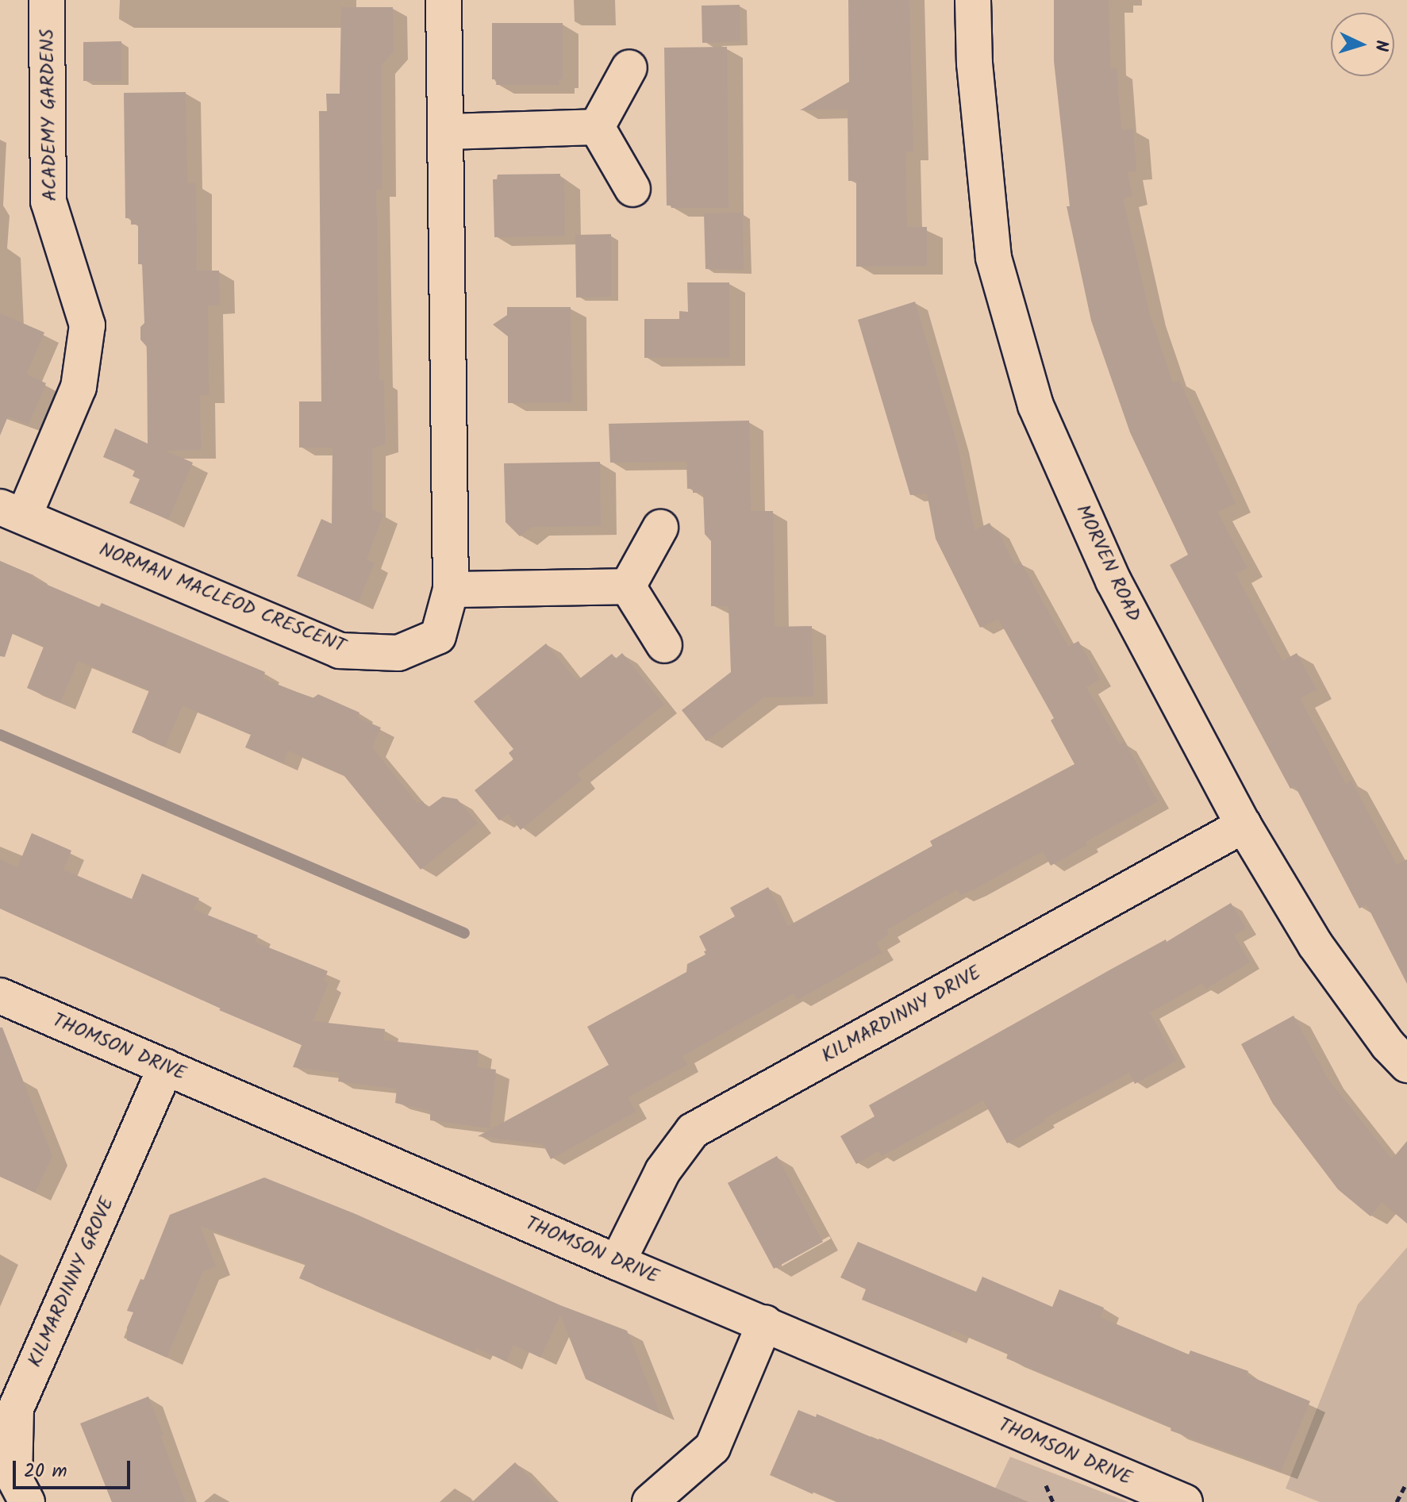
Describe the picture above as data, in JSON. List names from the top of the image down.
{
  "streets": {
    "street": [
      "ACADEMY GARDENS",
      "MORVEN ROAD",
      "NORMAN MACLEOD CRESCENT",
      "KILMARDINNY DRIVE",
      "THOMSON DRIVE",
      "KILMARDINNY GROVE"
    ]
  },
  "crossings": [
    ["ACADEMY GARDENS", "NORMAN MACLEOD CRESCENT"],
    ["MORVEN ROAD", "KILMARDINNY DRIVE"],
    ["KILMARDINNY DRIVE", "THOMSON DRIVE"],
    ["THOMSON DRIVE", "KILMARDINNY GROVE"]
  ],
  "scale_bar": "20 m",
  "north": "right"
}
